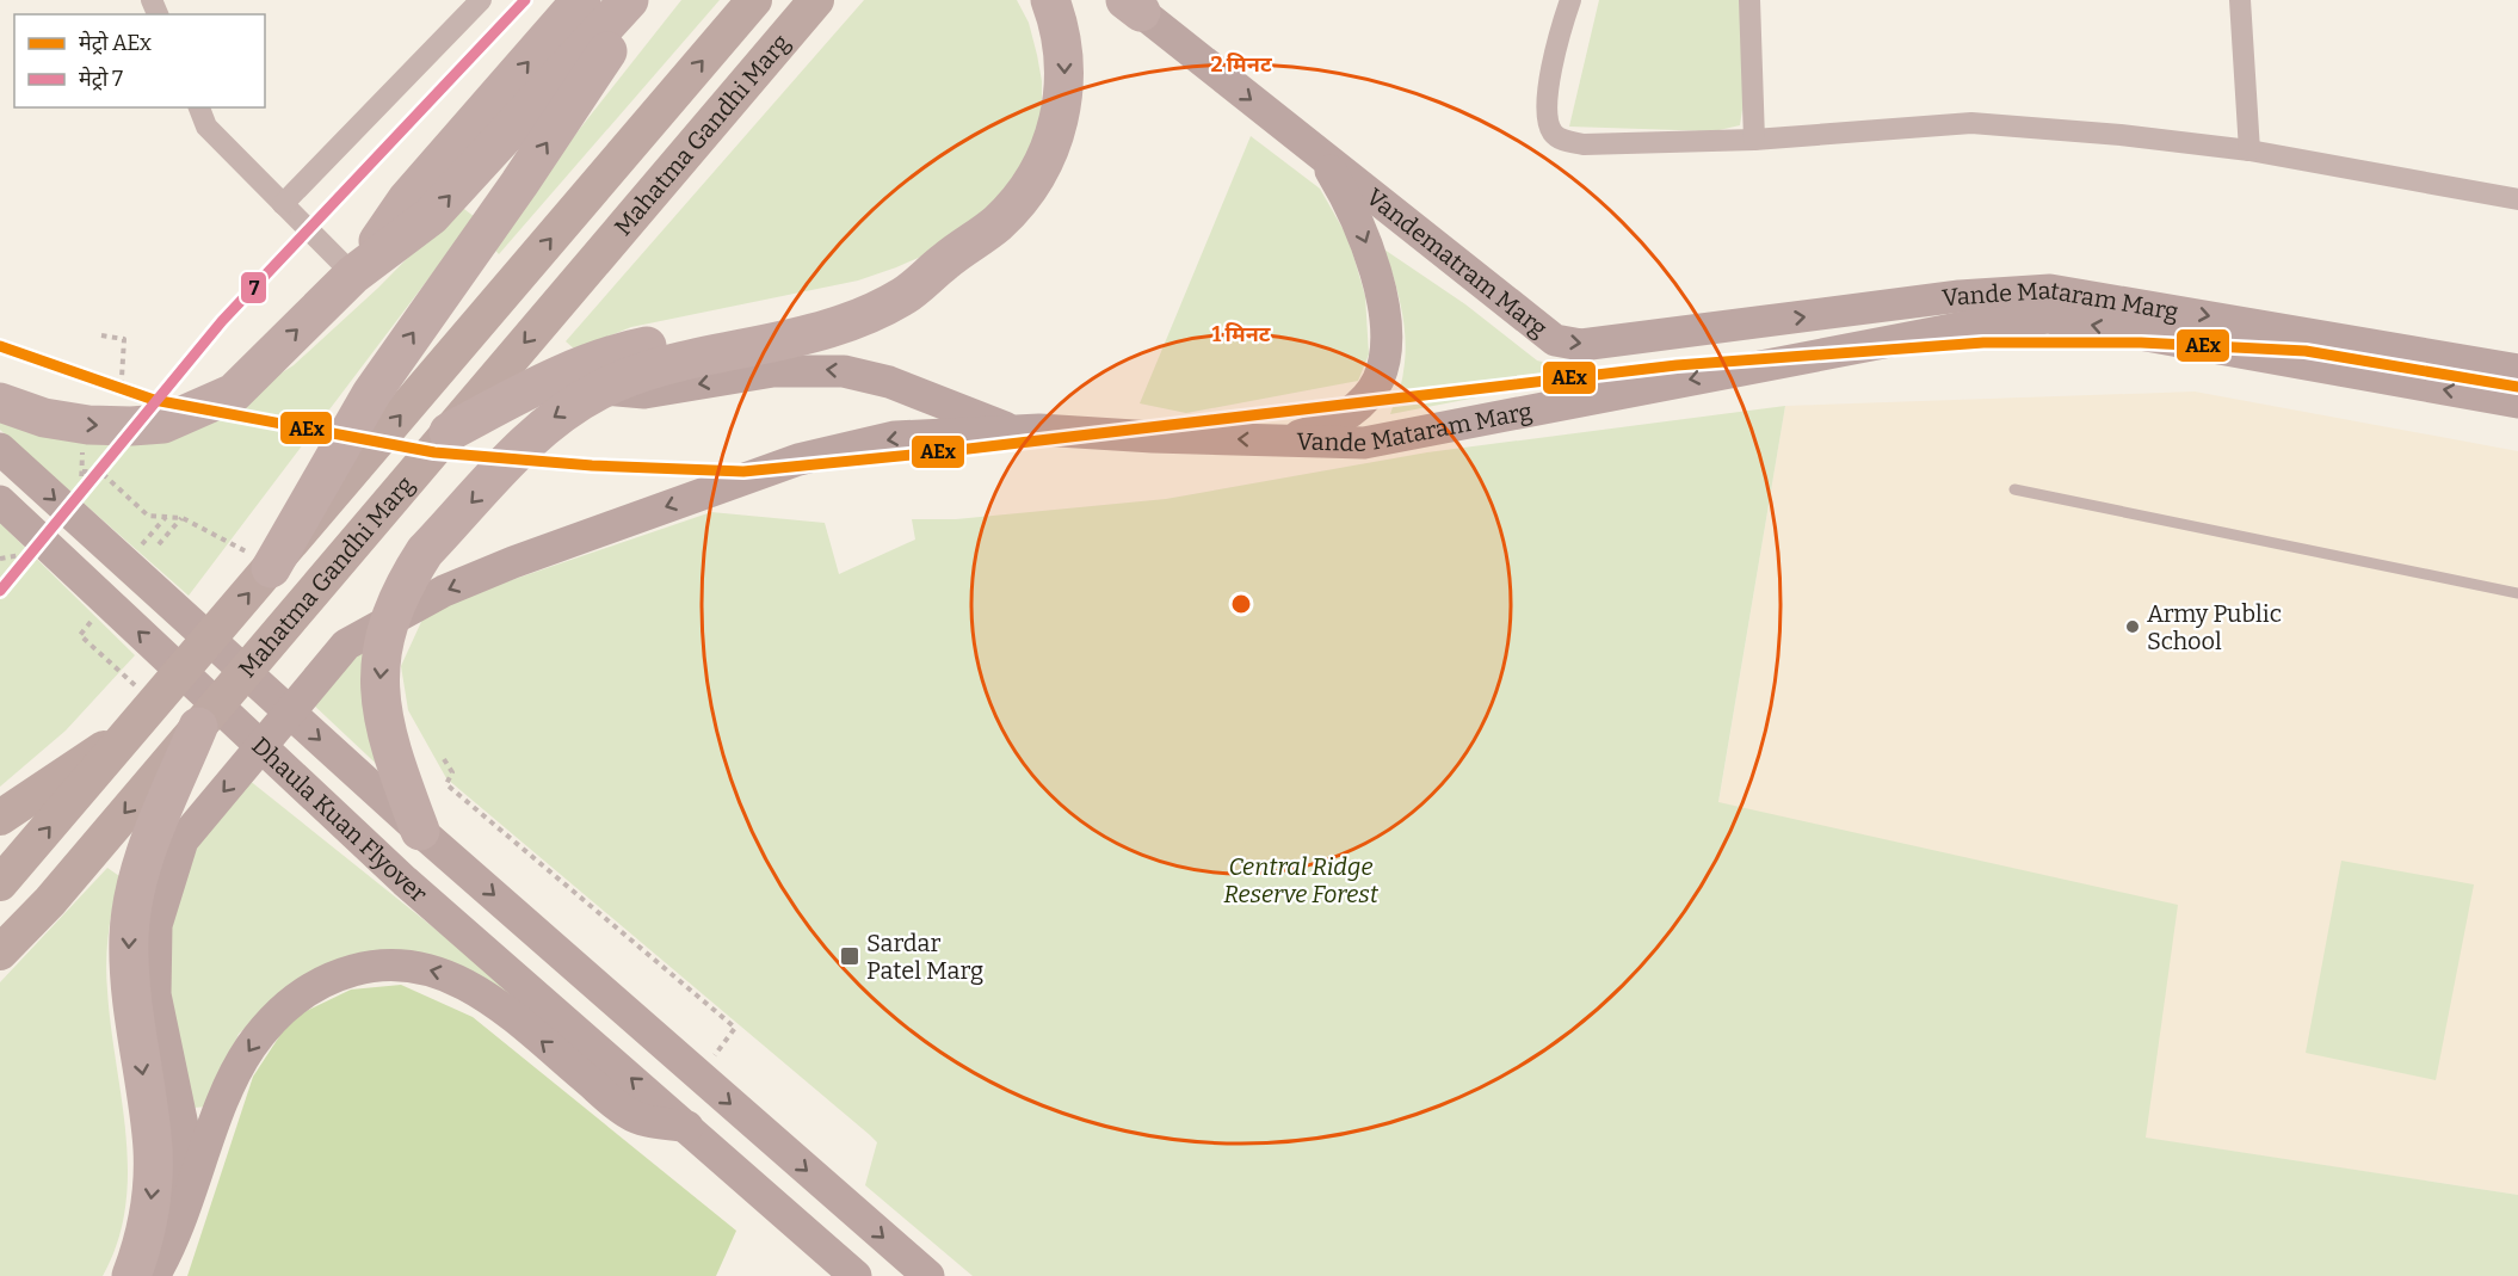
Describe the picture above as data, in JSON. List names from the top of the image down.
{
  "streets": {
    "main road": [
      "Mahatma Gandhi Marg",
      "Vandematram Marg",
      "Vande Mataram Marg",
      "Dhaula Kuan Flyover"
    ]
  },
  "crossings": [
    ["Vandematram Marg", "Vande Mataram Marg"]
  ],
  "one_way": ["Vandematram Marg"],
  "parks": ["Central Ridge Reserve Forest"],
  "places": {
    "other": ["Army Public School"],
    "transit": ["Sardar Patel Marg"]
  },
  "lines": ["metro line 7", "metro line AEx"],
  "legend": ["मेट्रो AEx", "मेट्रो 7"],
  "rings": ["2 मिनट", "1 मिनट"]
}
